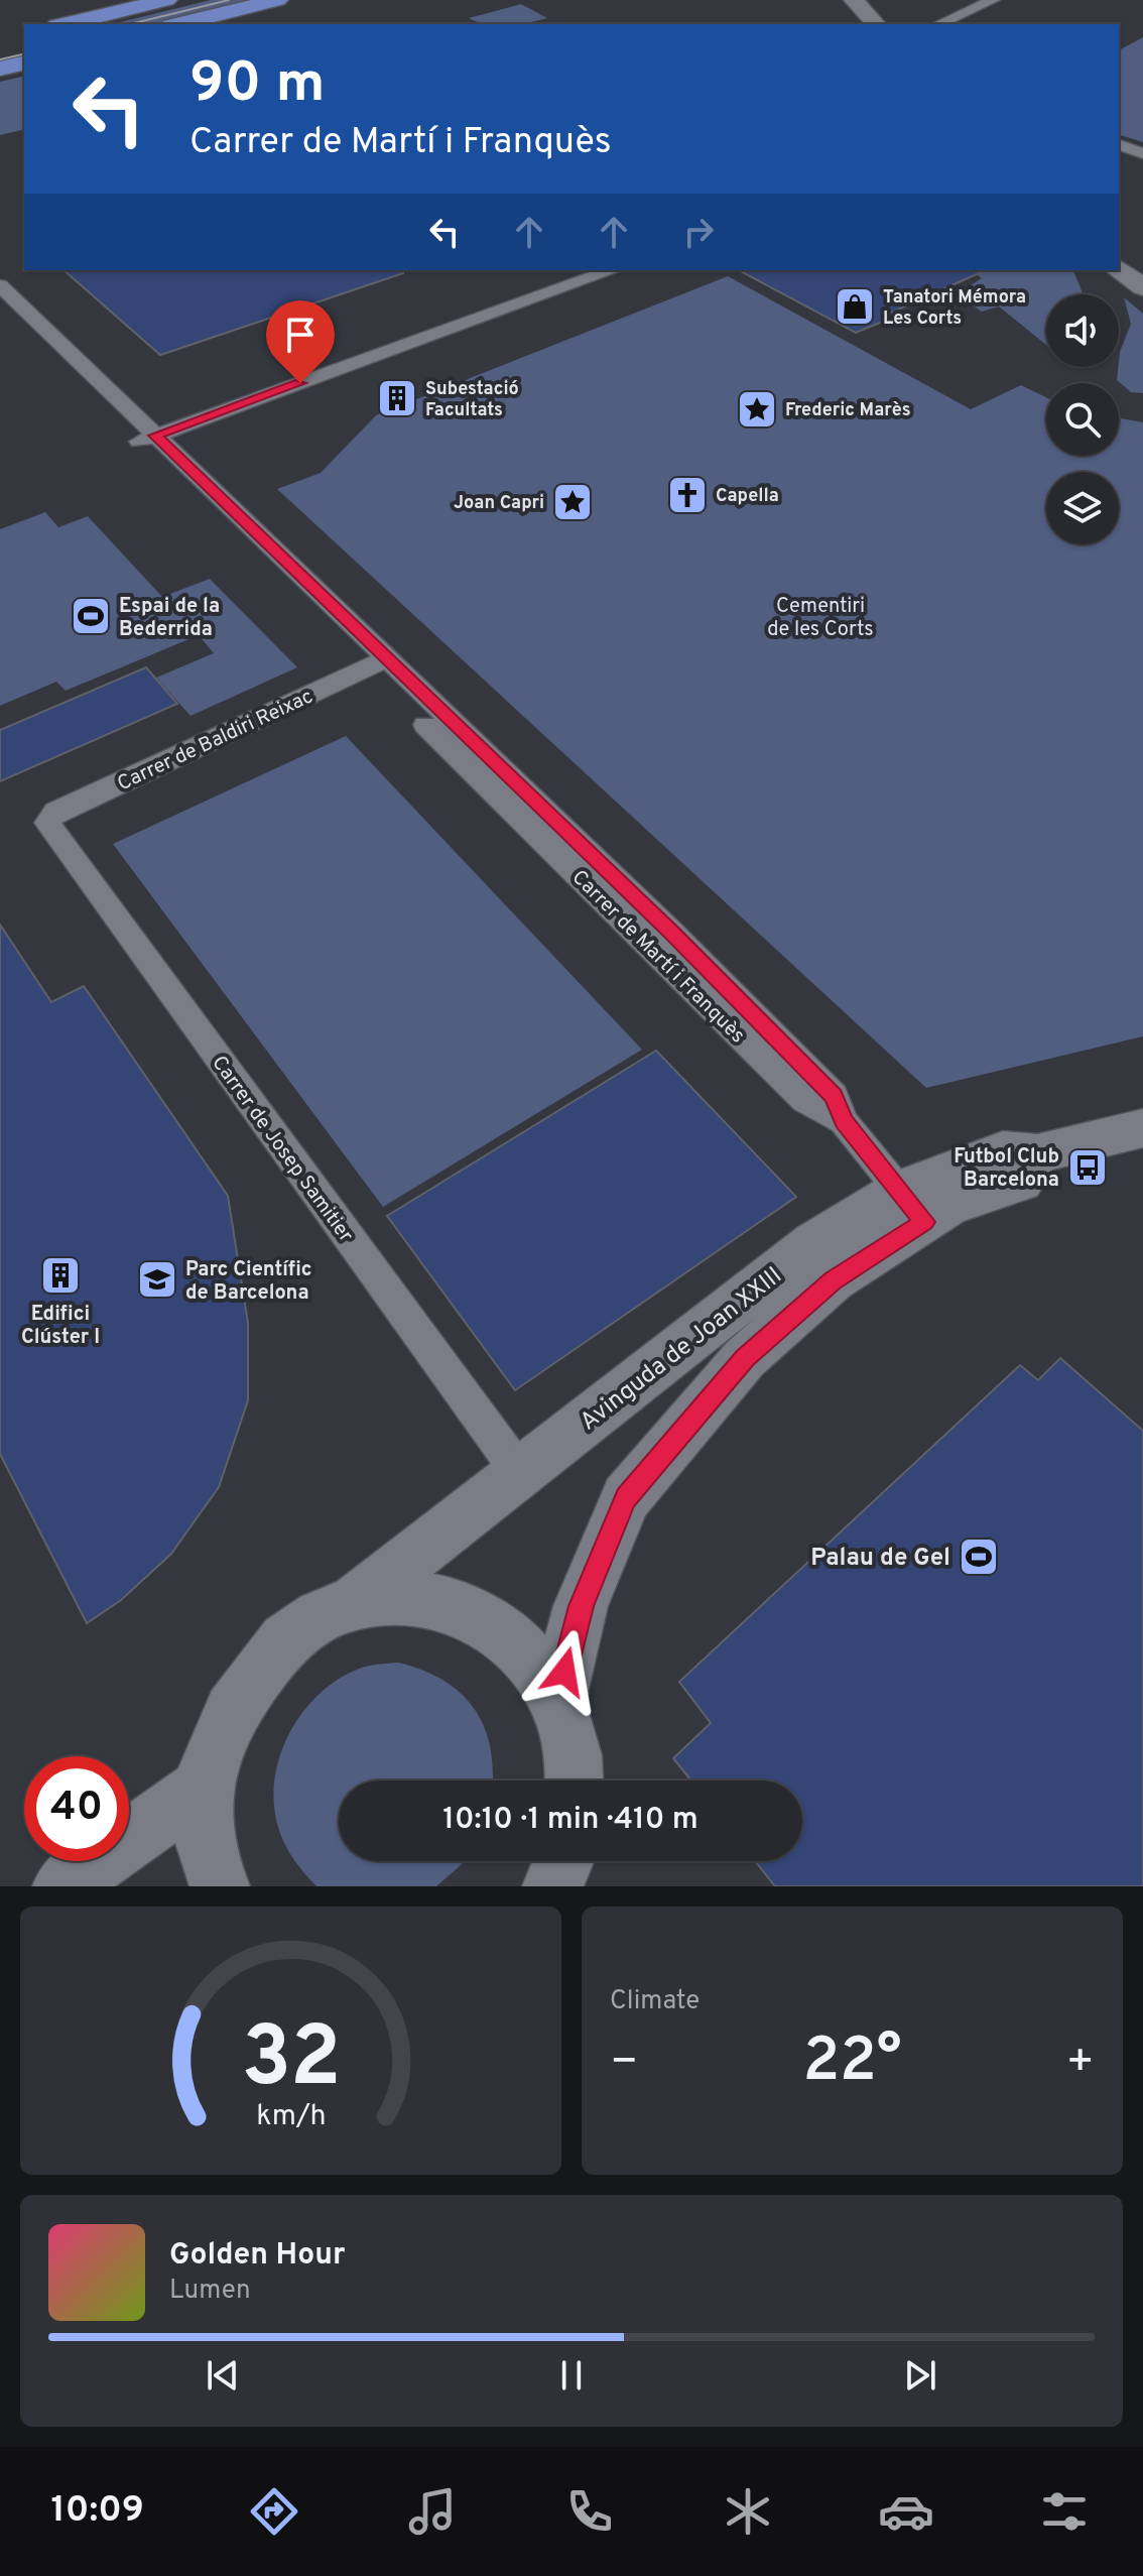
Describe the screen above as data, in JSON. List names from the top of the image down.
{
  "streets": {
    "street": [
      "Carrer de Baldiri Reixac",
      "Carrer de Martí i Franquès",
      "Carrer de Josep Samitier",
      "Avinguda de Joan XXIII"
    ]
  },
  "crossings": [
    ["Carrer de Baldiri Reixac", "Carrer de Martí i Franquès"],
    ["Carrer de Baldiri Reixac", "Carrer de Josep Samitier"],
    ["Carrer de Martí i Franquès", "Avinguda de Joan XXIII"],
    ["Carrer de Josep Samitier", "Avinguda de Joan XXIII"]
  ],
  "parks": ["Cementiri de les Corts"],
  "places": {
    "shop": ["Tanatori Mémora Les Corts"],
    "building": ["Subestació Facultats", "Edifici Clúster I"],
    "place": ["Frederic Marès", "Joan Capri"],
    "church": ["Capella"],
    "sports": ["Espai de la Bederrida", "Palau de Gel"],
    "bus stop": ["Futbol Club Barcelona"],
    "school or university": ["Parc Científic de Barcelona"]
  },
  "page": {
    "turn": ["90 m", "Carrer de Martí i Franquès"],
    "limit": "40",
    "trip": "10:10 · 1 min · 410 m",
    "tile": "Climate",
    "heat": ["−", "22°", "+"],
    "song": ["Golden Hour", "Lumen"],
    "tabs": "10:09",
    "gauge": ["32", "km/h"]
  }
}
